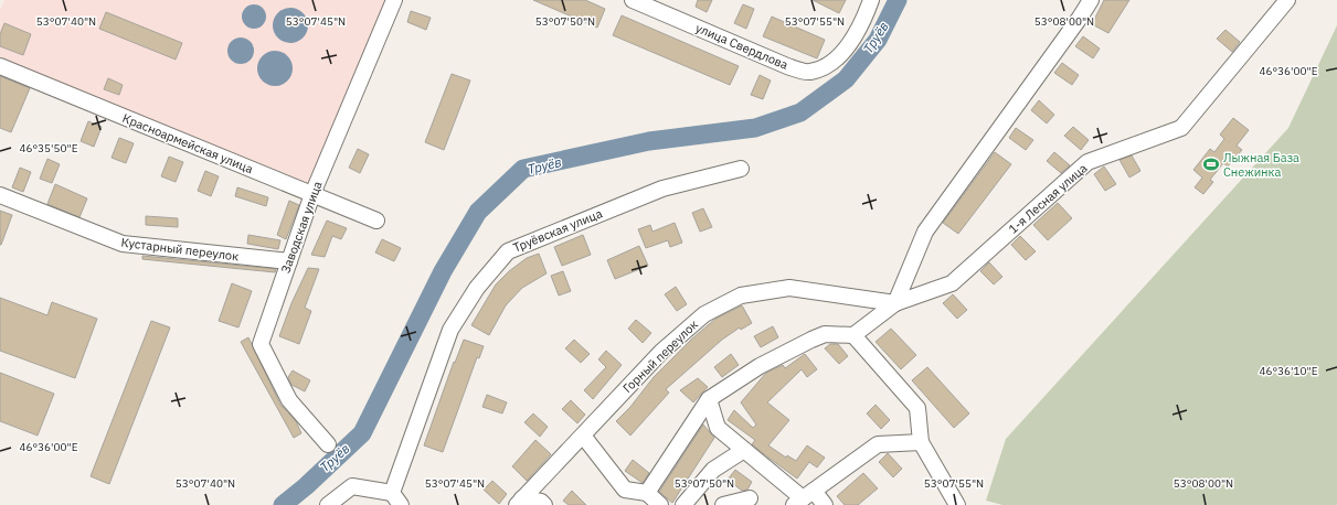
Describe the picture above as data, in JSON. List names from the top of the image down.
{
  "streets": {
    "street": [
      "улица Свердлова",
      "Красноармейская улица",
      "1-я Лесная улица",
      "Заводская улица",
      "Труёвская улица",
      "Кустарный переулок",
      "Горный переулок"
    ]
  },
  "crossings": [
    ["Красноармейская улица", "Заводская улица"],
    ["1-я Лесная улица", "Горный переулок"],
    ["Заводская улица", "Кустарный переулок"]
  ],
  "water": ["Труёв"],
  "places": {
    "sports": ["Лыжная База Снежинка"]
  },
  "coordinates": [
    "53°07'40\"N",
    "53°07'45\"N",
    "53°07'50\"N",
    "53°07'55\"N",
    "53°08'00\"N",
    "46°36'00\"E",
    "46°35'50\"E",
    "46°36'10\"E"
  ]
}
